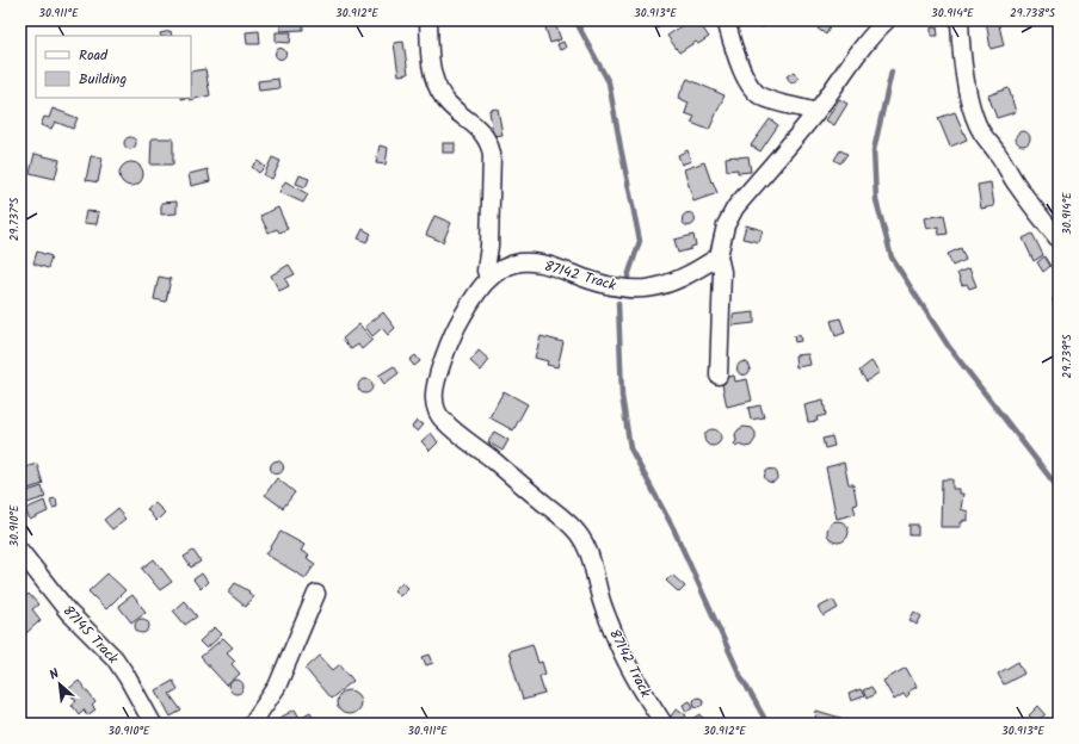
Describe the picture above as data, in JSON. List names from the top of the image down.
{
  "streets": {
    "street": ["87142 Track", "87145 Track"]
  },
  "legend": ["Road", "Building"],
  "north": "top left",
  "coordinates": [
    "30.911°E",
    "30.912°E",
    "30.913°E",
    "30.914°E",
    "29.738°S",
    "29.737°S",
    "29.739°S",
    "30.910°E"
  ]
}
